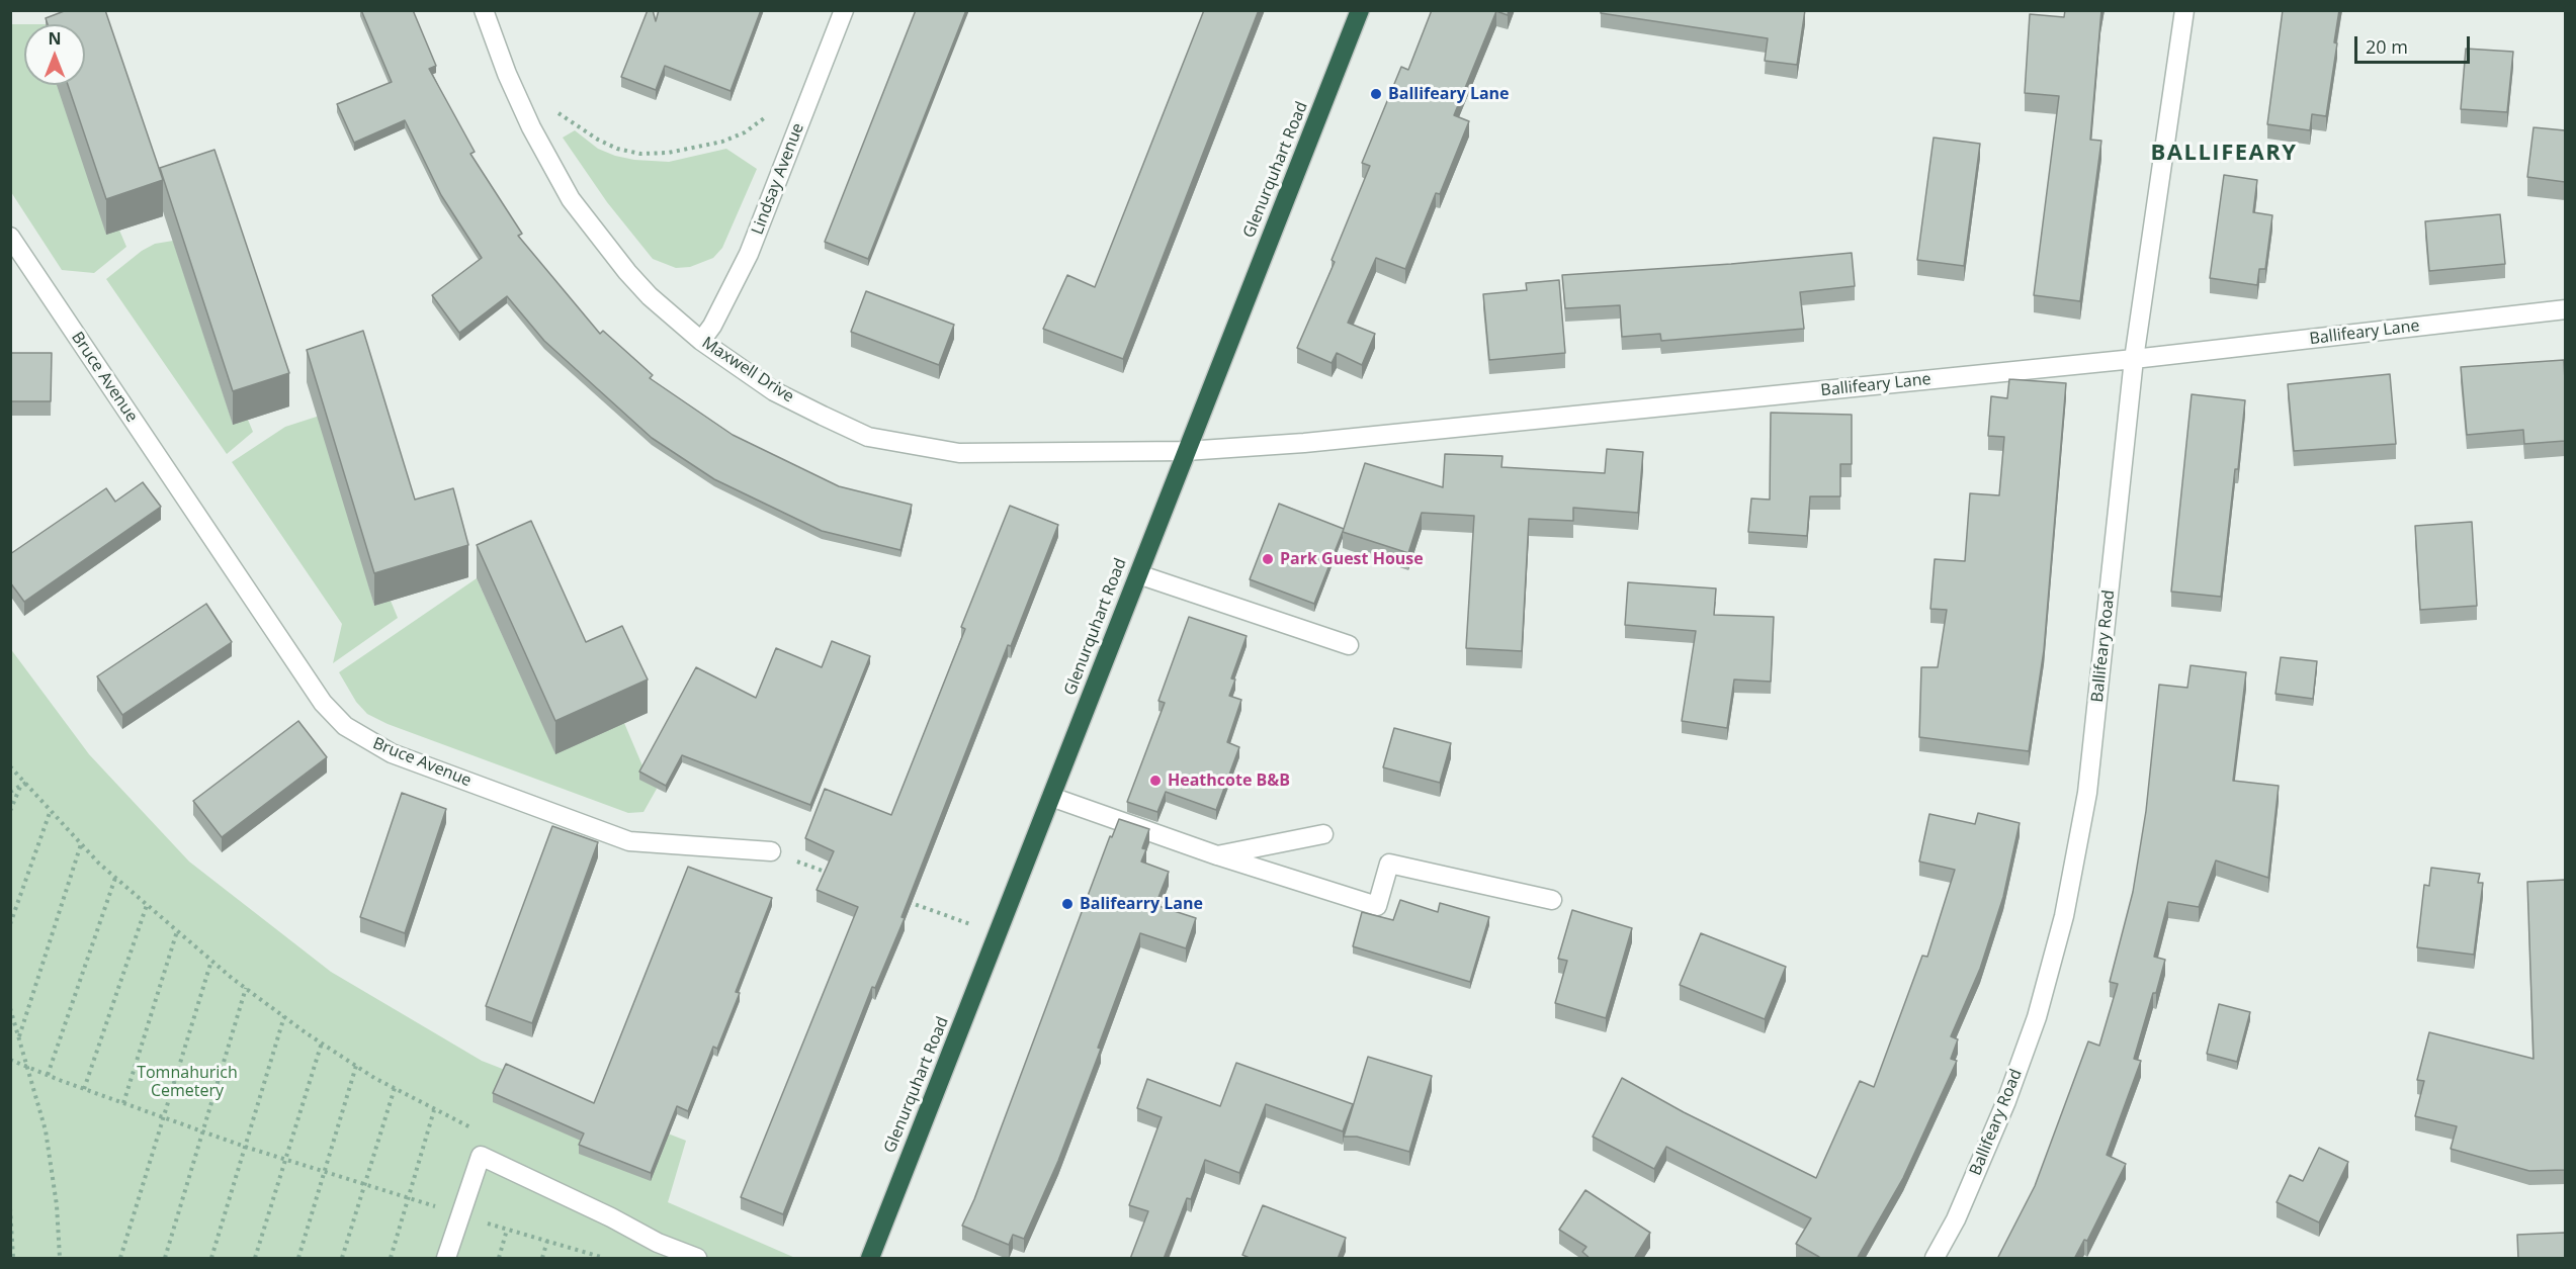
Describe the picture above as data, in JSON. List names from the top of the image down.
{
  "streets": {
    "highway": ["Glenurquhart Road"],
    "street": [
      "Lindsay Avenue",
      "Ballifeary Lane",
      "Maxwell Drive",
      "Bruce Avenue",
      "Ballifeary Road"
    ]
  },
  "crossings": [
    ["Glenurquhart Road", "Ballifeary Lane"],
    ["Glenurquhart Road", "Maxwell Drive"],
    ["Lindsay Avenue", "Maxwell Drive"],
    ["Ballifeary Lane", "Maxwell Drive"],
    ["Ballifeary Lane", "Ballifeary Road"]
  ],
  "districts": ["BALLIFEARY"],
  "parks": ["Tomnahurich Cemetery"],
  "places": [
    "Ballifeary Lane",
    "Park Guest House",
    "Heathcote B&B",
    "Balifearry Lane"
  ],
  "scale_bar": "20 m",
  "north": "top"
}
